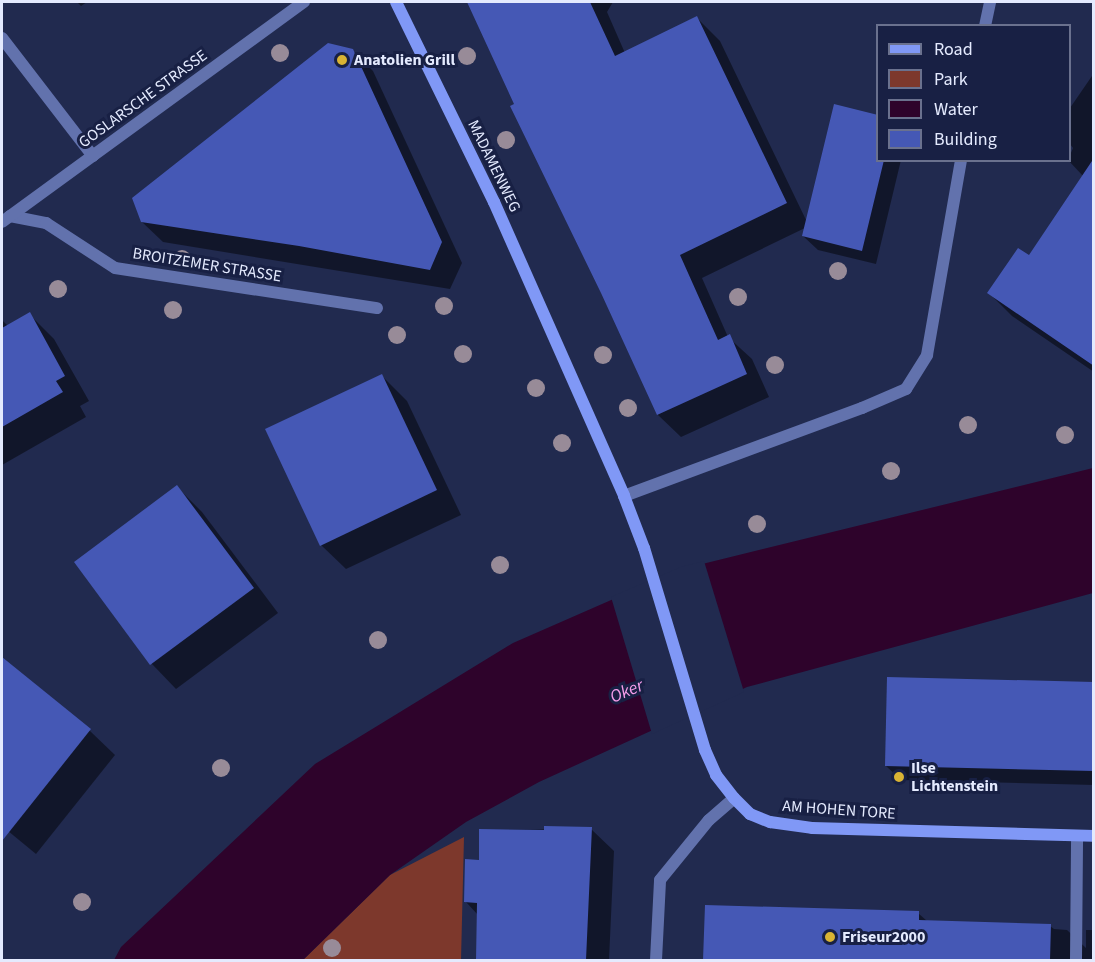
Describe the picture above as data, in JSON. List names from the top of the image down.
{
  "streets": {
    "street": [
      "GOSLARSCHE STRASSE",
      "MADAMENWEG",
      "BROITZEMER STRASSE",
      "AM HOHEN TORE"
    ]
  },
  "crossings": [
    ["GOSLARSCHE STRASSE", "BROITZEMER STRASSE"],
    ["MADAMENWEG", "AM HOHEN TORE"]
  ],
  "water": ["Oker"],
  "places": ["Anatolien Grill", "Ilse Lichtenstein", "Friseur2000"],
  "legend": [
    "Road",
    "Park",
    "Water",
    "Building"
  ]
}
